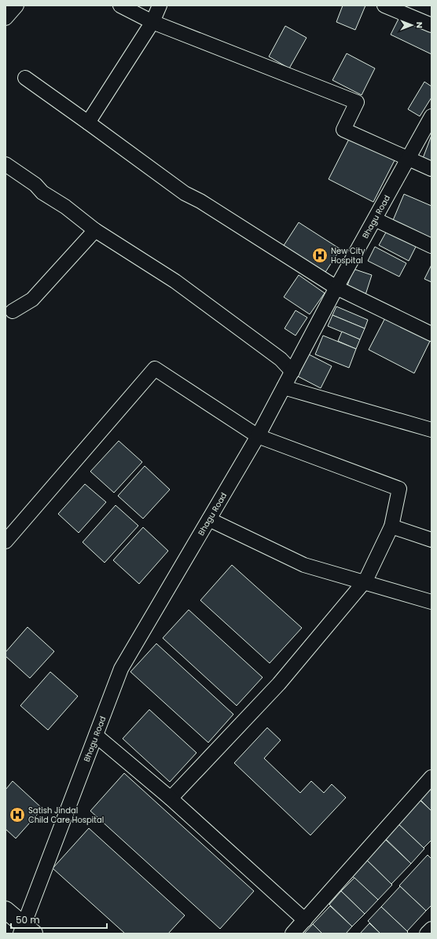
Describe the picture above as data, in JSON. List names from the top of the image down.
{
  "streets": {
    "street": ["Bhagu Road"]
  },
  "places": {
    "hospital": ["New City Hospital", "Satish Jindal Child Care Hospital"]
  },
  "scale_bar": "50 m",
  "north": "right"
}
